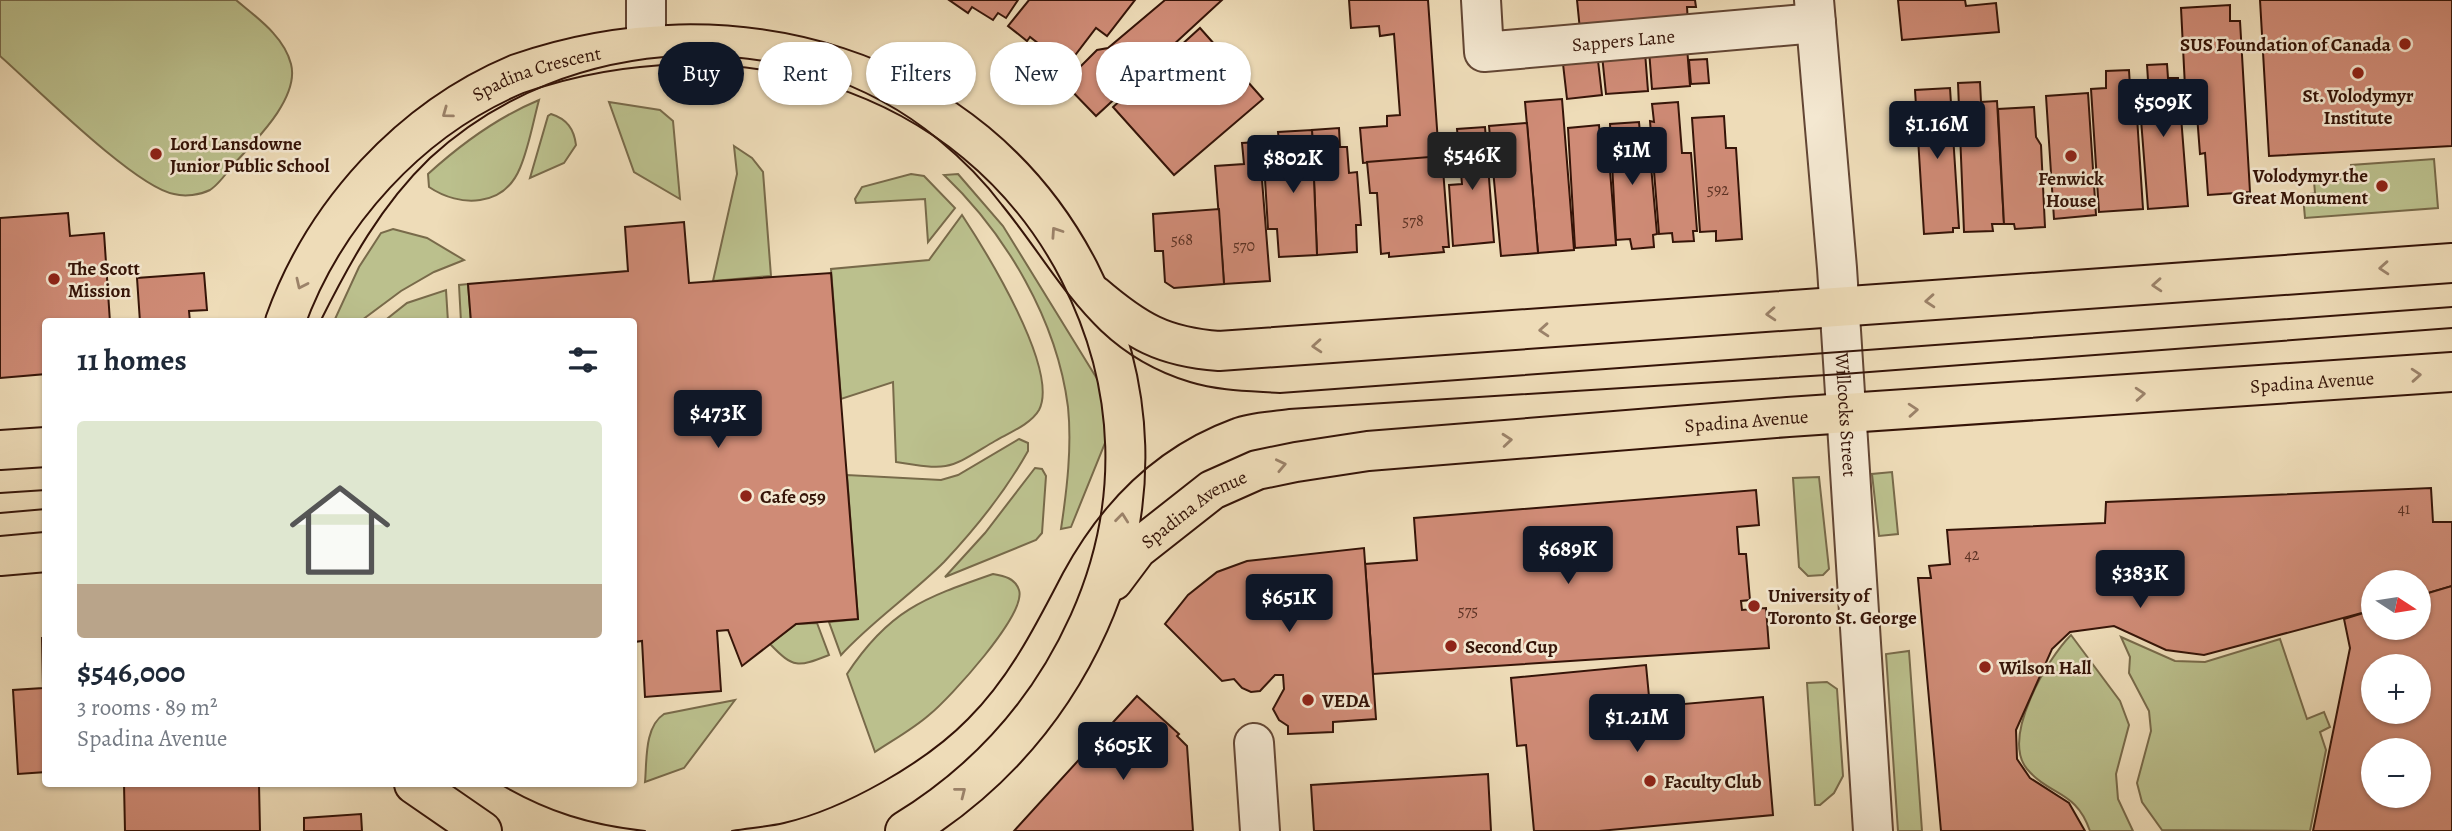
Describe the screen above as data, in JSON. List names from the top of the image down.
{
  "streets": {
    "main road": ["Spadina Crescent", "Spadina Avenue"],
    "street": ["Sappers Lane", "Willcocks Street"]
  },
  "crossings": [
    ["Sappers Lane", "Willcocks Street"],
    ["Spadina Crescent", "Spadina Avenue"],
    ["Spadina Avenue", "Willcocks Street"]
  ],
  "places": [
    "SUS Foundation of Canada",
    "St. Volodymyr Institute",
    "Lord Lansdowne Junior Public School",
    "Fenwick House",
    "Volodymyr the Great Monument",
    "The Scott Mission",
    "Cafe 059",
    "University of Toronto St. George",
    "Second Cup",
    "Wilson Hall",
    "VEDA",
    "Faculty Club"
  ],
  "house_numbers": [
    "592",
    "578",
    "568",
    "570",
    "41",
    "42",
    "575"
  ],
  "north": "right",
  "page": {
    "chip": [
      "Buy",
      "Rent",
      "Filters",
      "New",
      "Apartment"
    ],
    "price": [
      "$509K",
      "$1.16M",
      "$1M",
      "$546K",
      "$802K",
      "$473K",
      "$689K",
      "$383K",
      "$651K",
      "$1.21M",
      "$605K"
    ],
    "heading": "11 homes",
    "list": [
      {
        "name": "$546,000",
        "note": "3 rooms · 89 m² · Spadina Avenue"
      }
    ],
    "map_buttons": ["+", "−"]
  }
}
